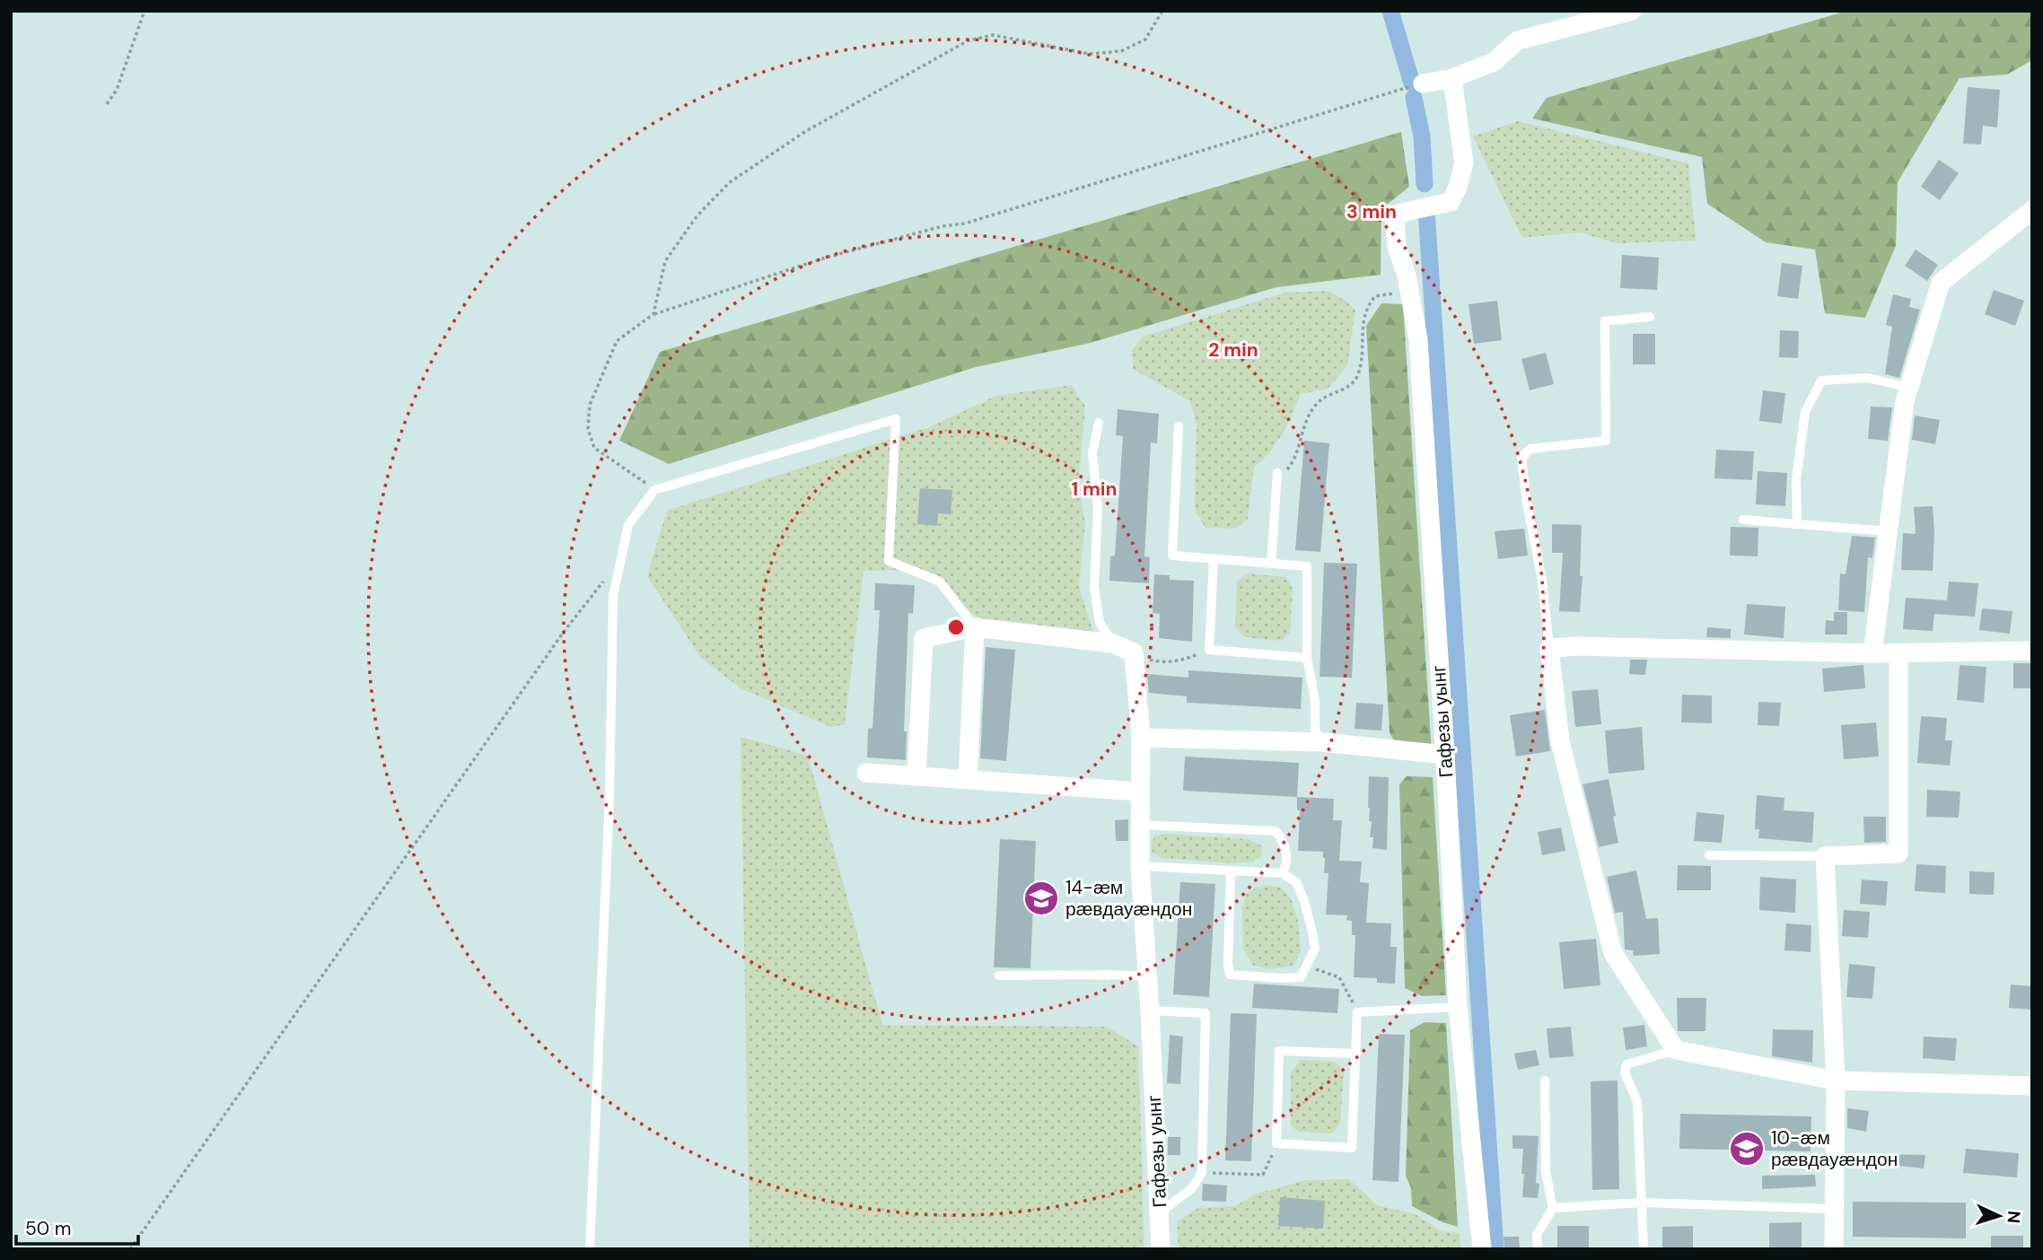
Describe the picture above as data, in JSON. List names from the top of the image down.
{
  "streets": {
    "street": ["Гафезы уынг"]
  },
  "places": {
    "school or university": ["14-æм рӕвдауӕндон", "10-æм рӕвдауӕндон"]
  },
  "scale_bar": "50 m",
  "north": "right",
  "rings": ["3 min", "2 min", "1 min"]
}
